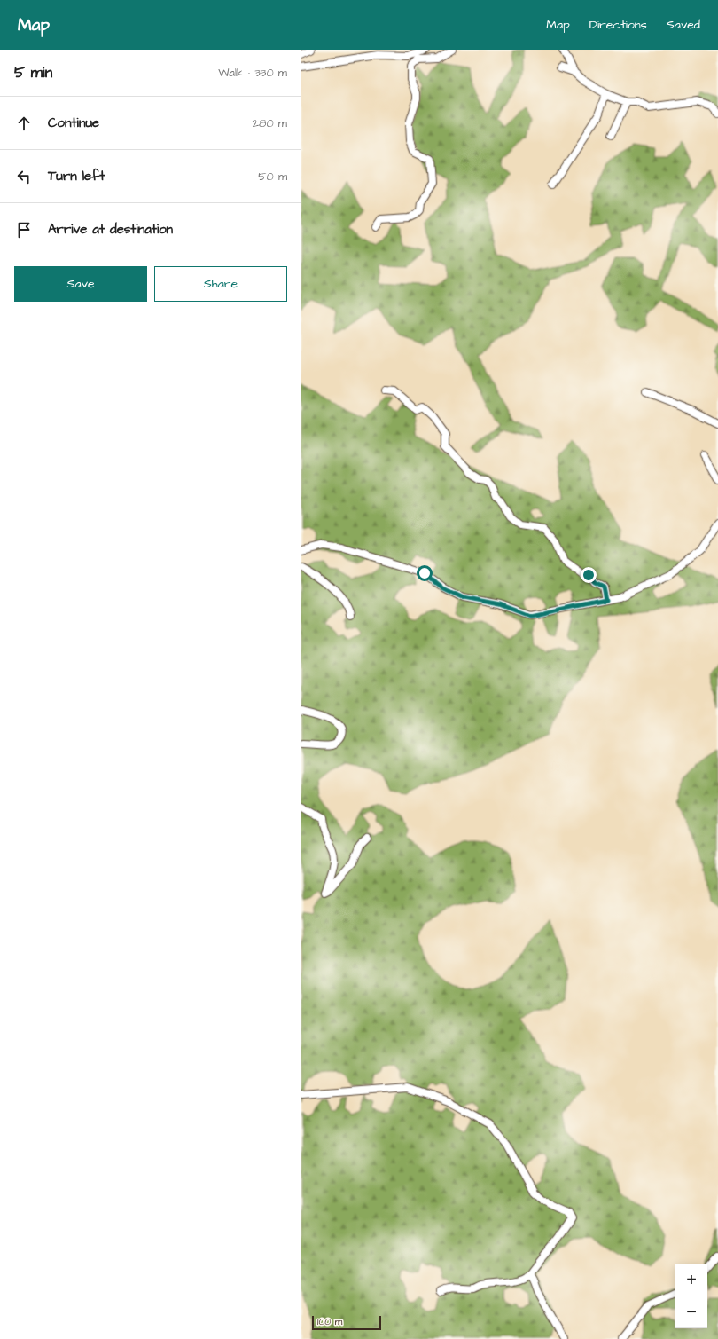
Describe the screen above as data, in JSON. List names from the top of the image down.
{
  "scale_bar": "100 m",
  "page": {
    "header": "Map",
    "nav": ["Map", "Directions", "Saved"],
    "heading": ["5 min", "Walk · 330 m"],
    "list": [
      ["Continue", "280 m"],
      ["Turn left", "50 m"],
      "Arrive at destination"
    ],
    "buttons": ["Save", "Share"],
    "map_buttons": ["+", "−"],
    "scale": "100 m"
  }
}
